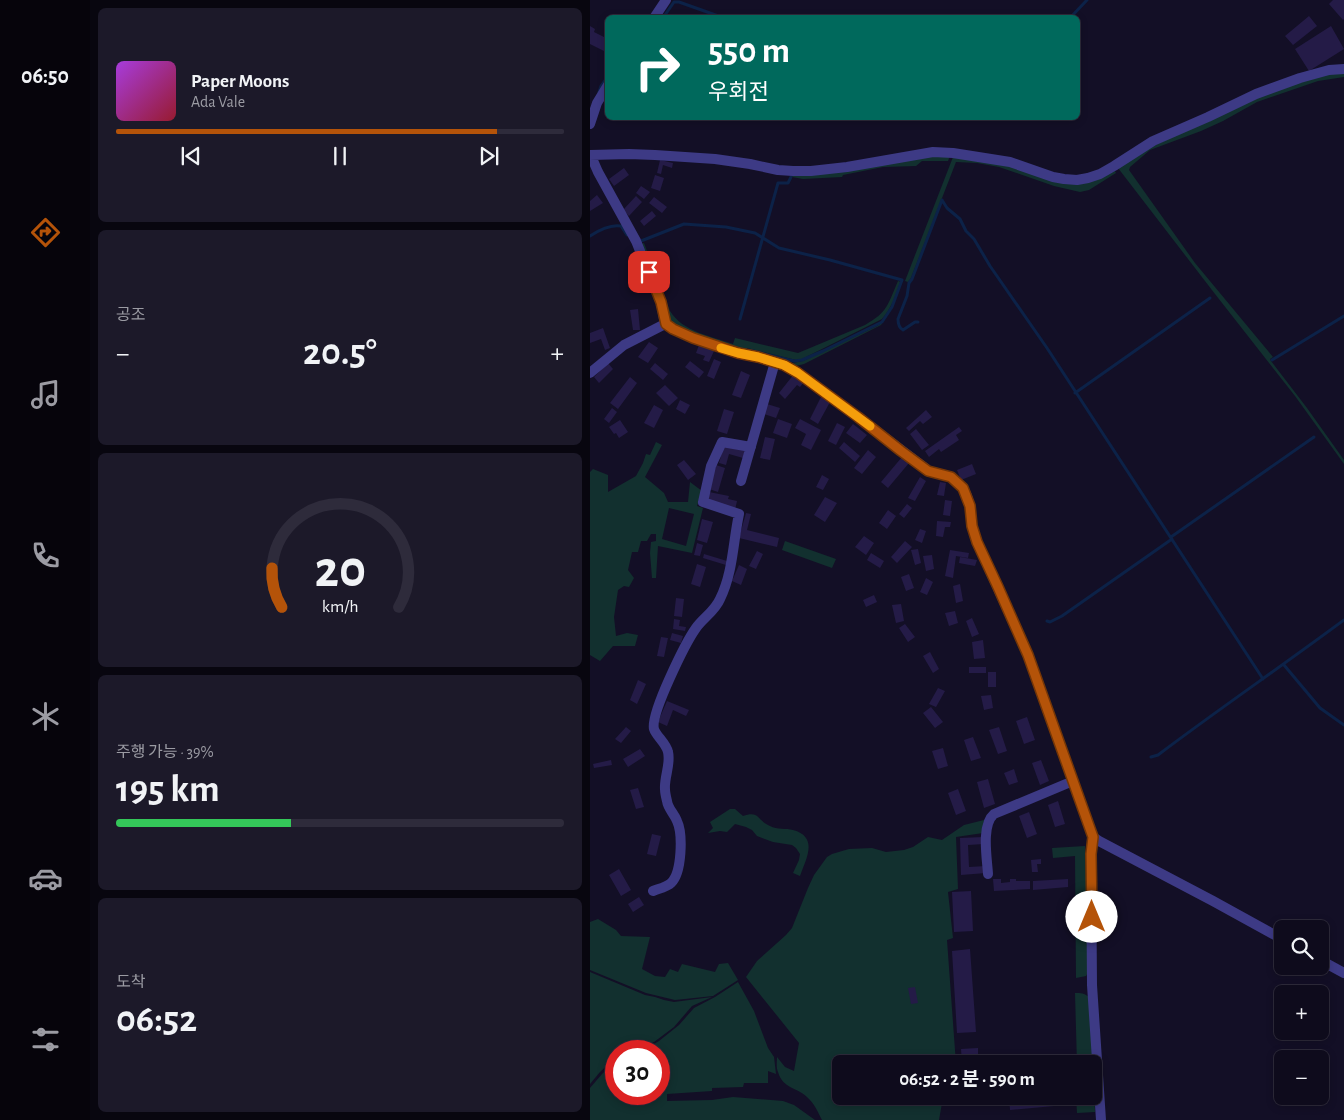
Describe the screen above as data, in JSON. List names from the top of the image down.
{
  "page": {
    "tabs": "06:50",
    "turn": ["550 m", "우회전"],
    "song": ["Paper Moons", "Ada Vale"],
    "tile": [
      "공조",
      ["주행 가능 · 39%", "195 km"],
      ["도착", "06:52"]
    ],
    "heat": ["−", "20.5°", "+"],
    "map_buttons": ["+", "−"],
    "limit": "30",
    "trip": "06:52 · 2 분 · 590 m",
    "gauge": ["20", "km/h"]
  }
}
